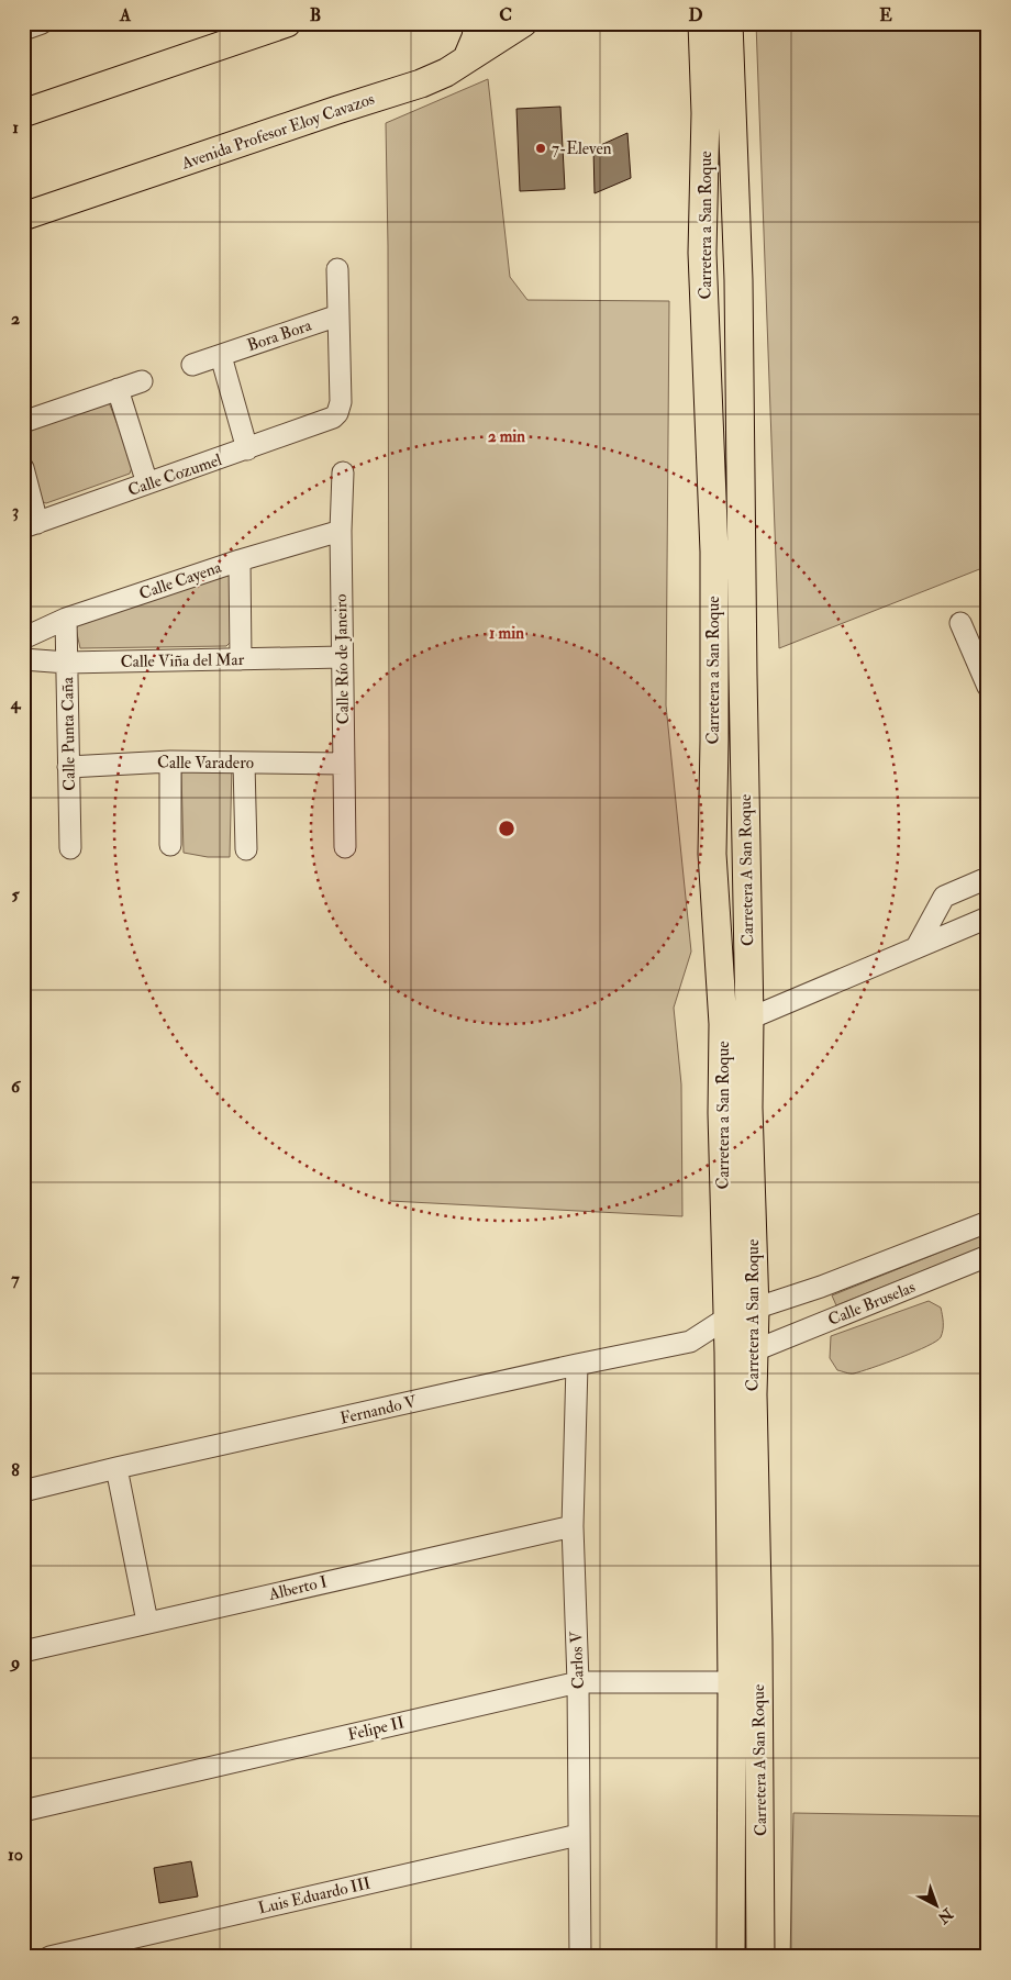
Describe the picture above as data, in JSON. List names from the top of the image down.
{
  "streets": {
    "main road": ["Avenida Profesor Eloy Cavazos", "Carretera a San Roque", "Carretera A San Roque"],
    "street": [
      "Bora Bora",
      "Calle Cozumel",
      "Calle Cayena",
      "Calle Río de Janeiro",
      "Calle Viña del Mar",
      "Calle Punta Caña",
      "Calle Varadero",
      "Calle Bruselas",
      "Fernando V",
      "Alberto I",
      "Carlos V",
      "Felipe II",
      "Luis Eduardo III"
    ]
  },
  "crossings": [
    ["Carretera a San Roque", "Carretera A San Roque"],
    ["Carretera a San Roque", "Calle Bruselas"],
    ["Carretera a San Roque", "Fernando V"],
    ["Bora Bora", "Calle Cozumel"],
    ["Calle Cayena", "Calle Río de Janeiro"],
    ["Calle Cayena", "Calle Punta Caña"],
    ["Calle Río de Janeiro", "Calle Viña del Mar"],
    ["Calle Río de Janeiro", "Calle Varadero"],
    ["Calle Viña del Mar", "Calle Punta Caña"],
    ["Calle Punta Caña", "Calle Varadero"],
    ["Carretera A San Roque", "Calle Bruselas"],
    ["Carretera A San Roque", "Fernando V"],
    ["Carretera A San Roque", "Felipe II"],
    ["Calle Bruselas", "Fernando V"],
    ["Fernando V", "Carlos V"],
    ["Alberto I", "Carlos V"],
    ["Carlos V", "Felipe II"],
    ["Carlos V", "Luis Eduardo III"]
  ],
  "places": ["7-Eleven"],
  "north": "bottom right",
  "grid": {
    "columns": [
      "A",
      "B",
      "C",
      "D",
      "E"
    ],
    "rows": [
      "1",
      "2",
      "3",
      "4",
      "5",
      "6",
      "7",
      "8",
      "9",
      "10"
    ]
  },
  "rings": ["2 min", "1 min"]
}
